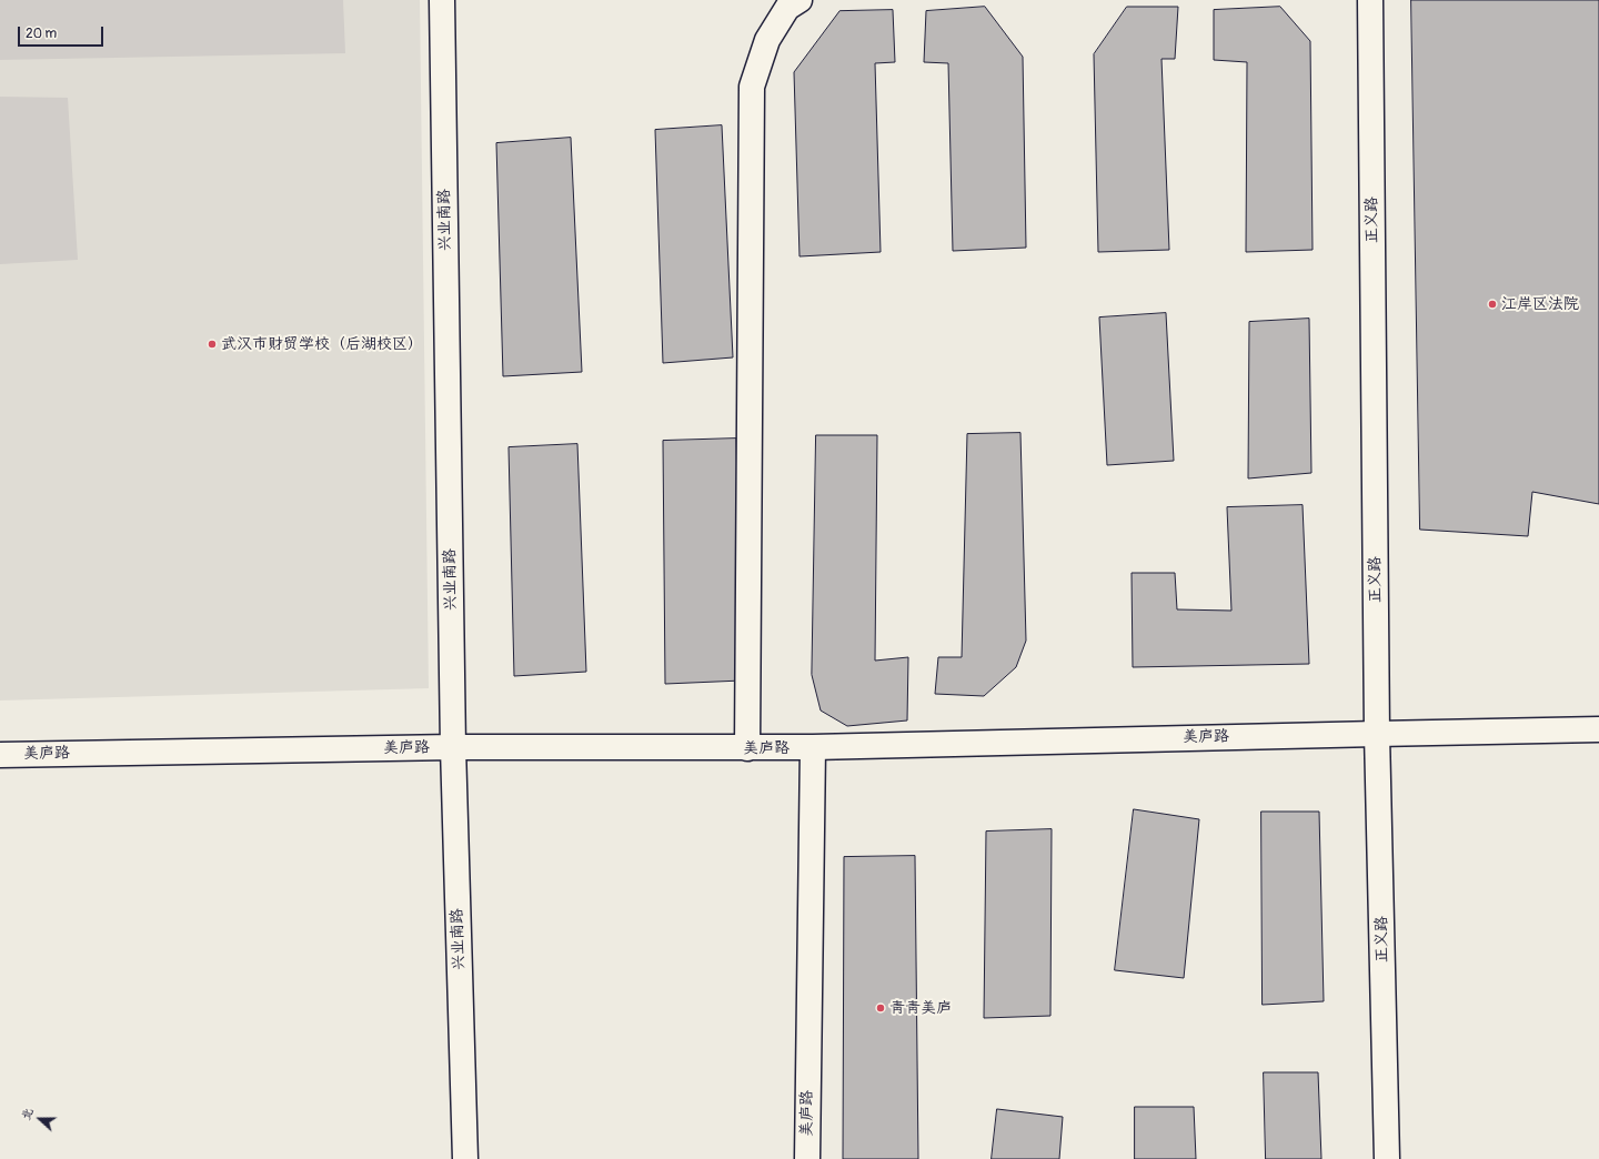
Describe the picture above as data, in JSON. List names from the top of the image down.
{
  "streets": {
    "street": ["兴业南路", "正义路", "美庐路"]
  },
  "crossings": [
    ["兴业南路", "美庐路"],
    ["正义路", "美庐路"]
  ],
  "places": ["江岸区法院", "武汉市财贸学校（后湖校区）", "青青美庐"],
  "scale_bar": "20 m",
  "north": "left"
}
